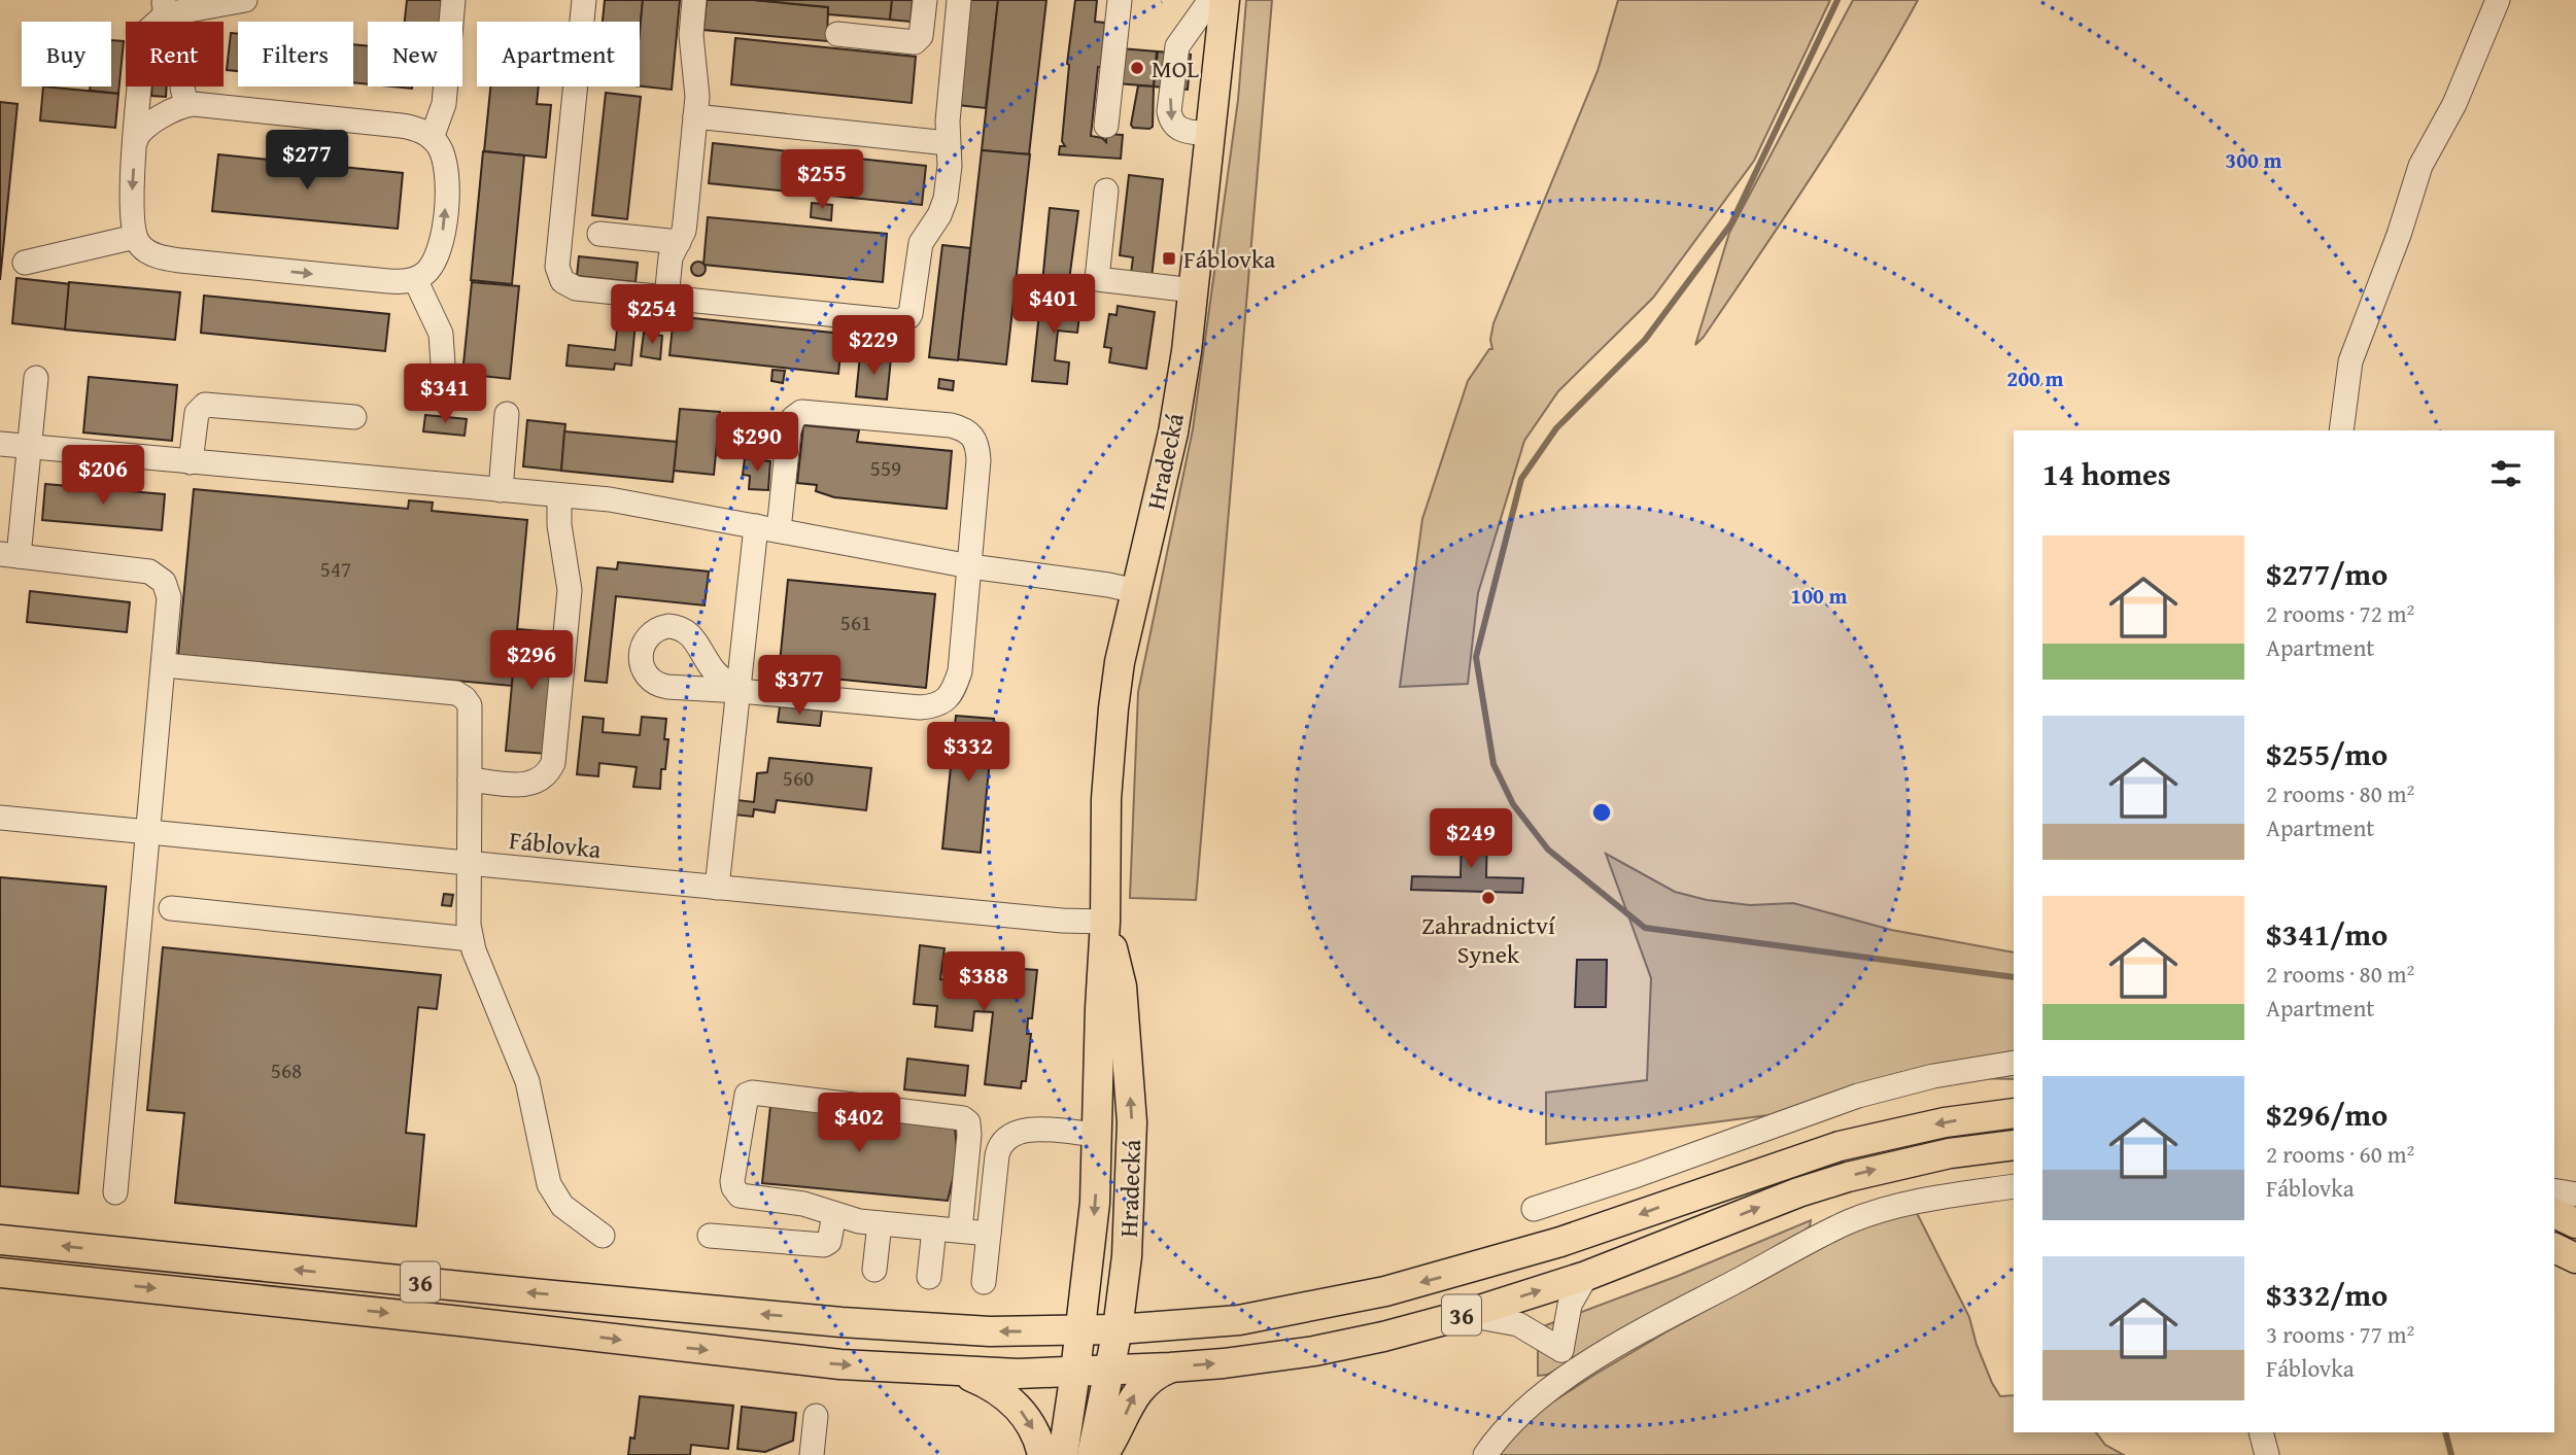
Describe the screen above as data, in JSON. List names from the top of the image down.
{
  "streets": {
    "main road": ["Hradecká", "36"],
    "street": ["Fáblovka"]
  },
  "crossings": [
    ["Hradecká", "Fáblovka"],
    ["Hradecká", "36"]
  ],
  "places": {
    "other": ["MOL", "Zahradnictví Synek"],
    "transit": ["Fáblovka"]
  },
  "house_numbers": [
    "559",
    "547",
    "561",
    "560",
    "568"
  ],
  "page": {
    "chip": [
      "Buy",
      "Rent",
      "Filters",
      "New",
      "Apartment"
    ],
    "price": [
      "$277",
      "$255",
      "$401",
      "$254",
      "$229",
      "$341",
      "$290",
      "$206",
      "$296",
      "$377",
      "$332",
      "$249",
      "$388",
      "$402"
    ],
    "heading": "14 homes",
    "list": [
      {
        "name": "$277/mo",
        "note": "2 rooms · 72 m² · Apartment"
      },
      {
        "name": "$255/mo",
        "note": "2 rooms · 80 m² · Apartment"
      },
      {
        "name": "$341/mo",
        "note": "2 rooms · 80 m² · Apartment"
      },
      {
        "name": "$296/mo",
        "note": "2 rooms · 60 m² · Fáblovka"
      },
      {
        "name": "$332/mo",
        "note": "3 rooms · 77 m² · Fáblovka"
      }
    ]
  },
  "rings": ["300 m", "200 m", "100 m"]
}
